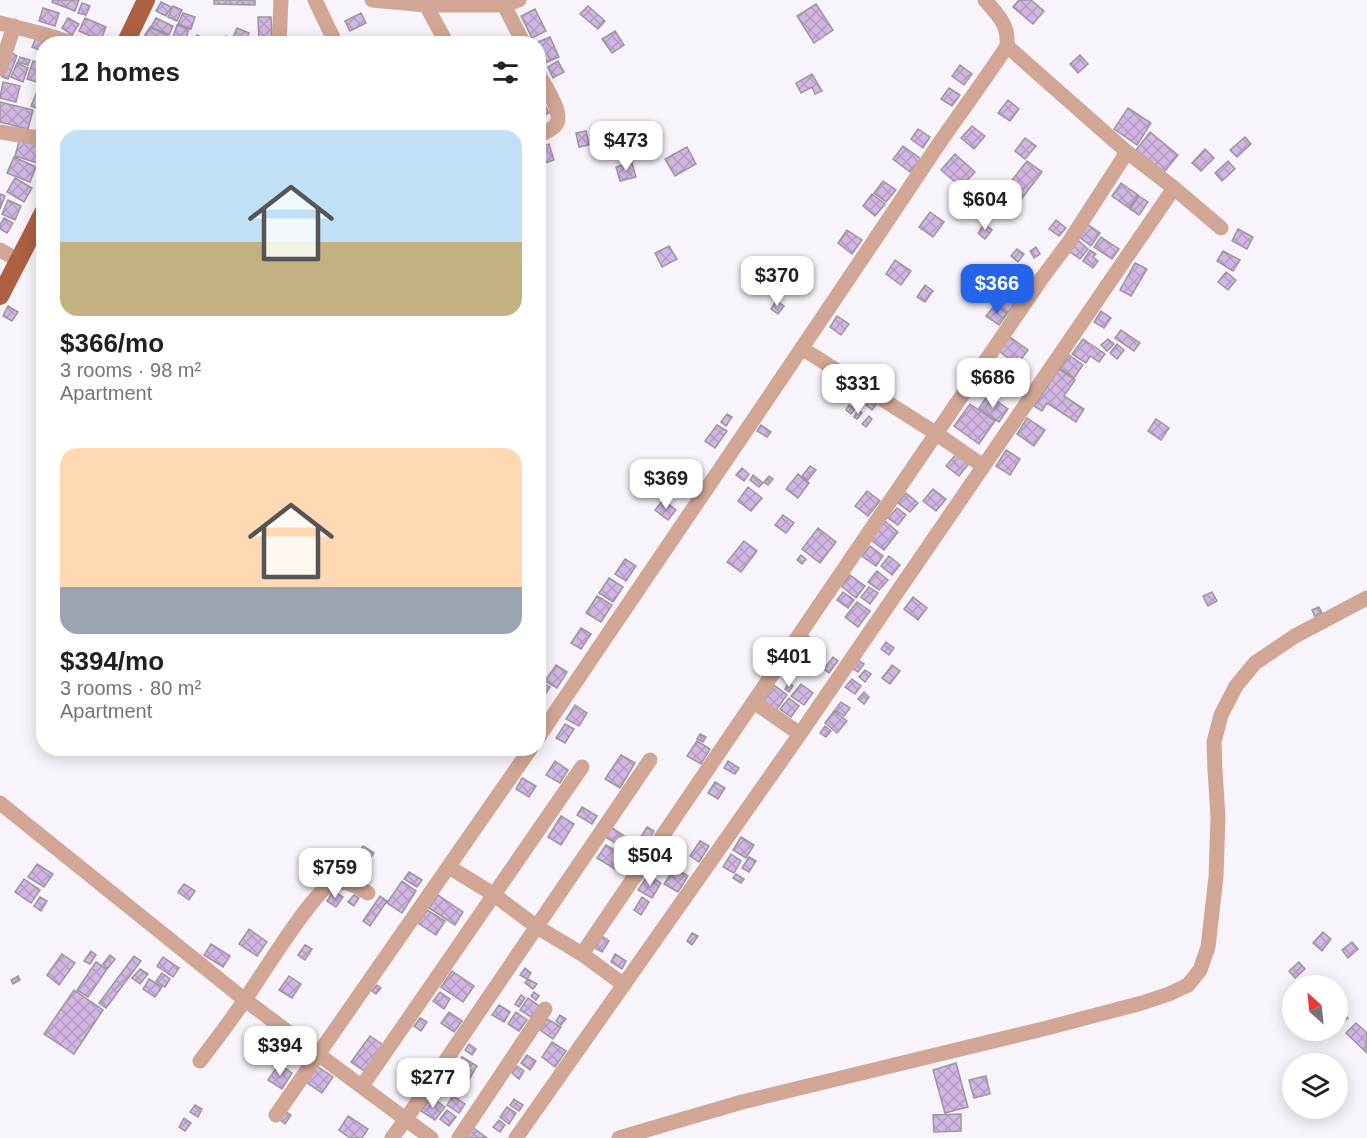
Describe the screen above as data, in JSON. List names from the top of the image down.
{
  "north": "top left",
  "page": {
    "heading": "12 homes",
    "list": [
      {
        "name": "$366/mo",
        "note": "3 rooms · 98 m² · Apartment"
      },
      {
        "name": "$394/mo",
        "note": "3 rooms · 80 m² · Apartment"
      }
    ],
    "price": [
      "$473",
      "$604",
      "$370",
      "$366",
      "$686",
      "$331",
      "$369",
      "$401",
      "$504",
      "$759",
      "$394",
      "$277"
    ]
  }
}
